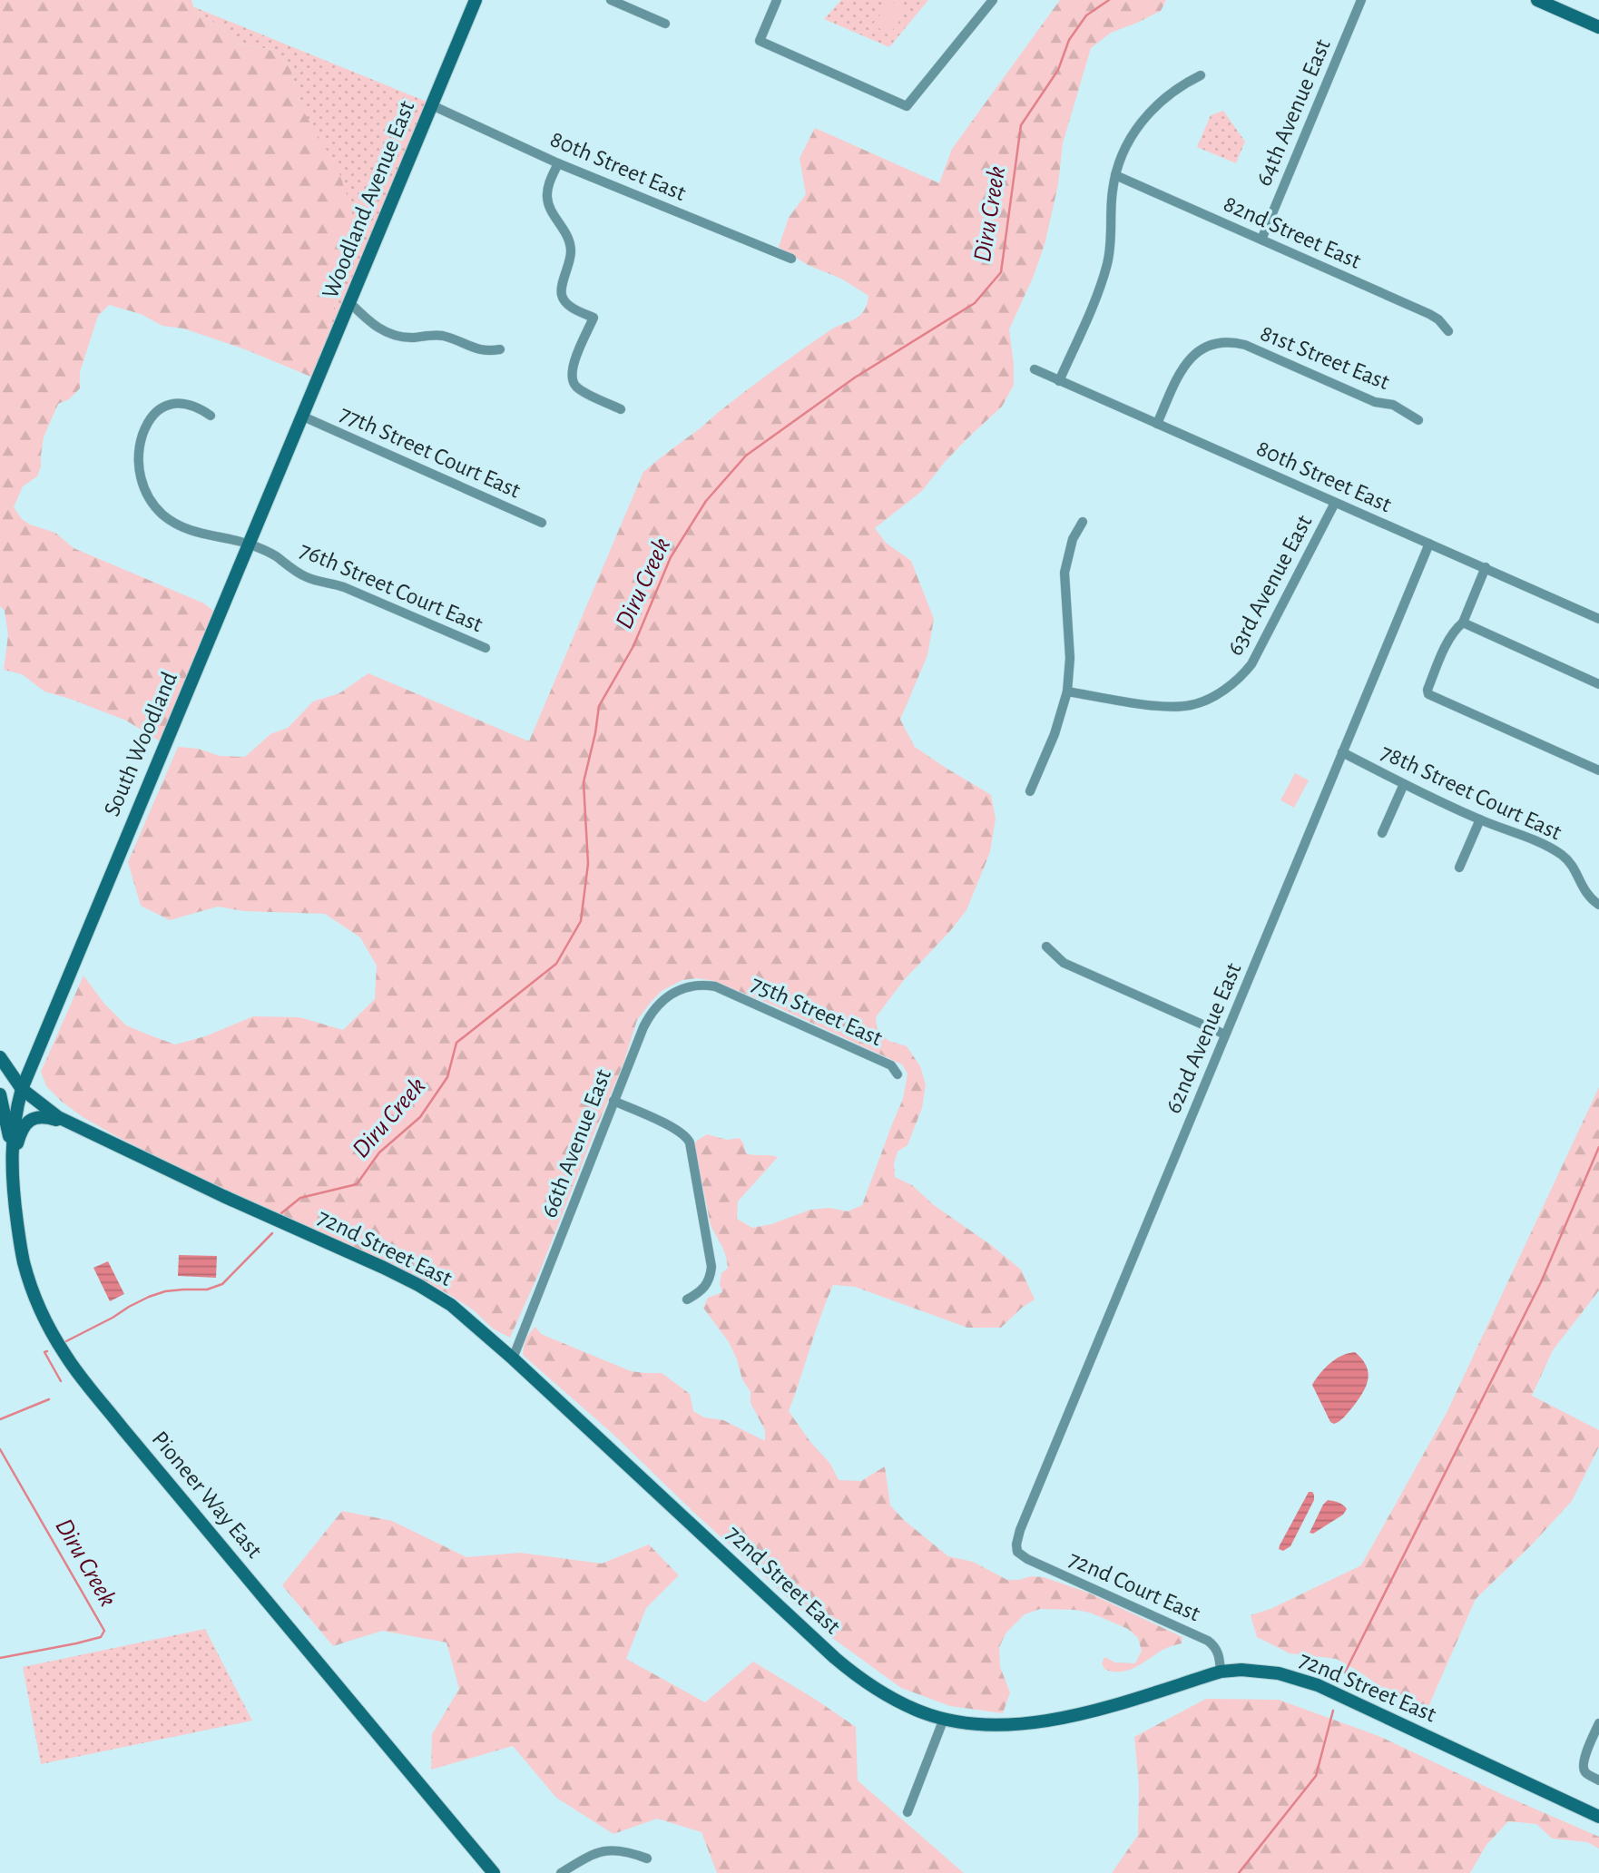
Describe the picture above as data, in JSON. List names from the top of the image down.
{
  "streets": {
    "main road": [
      "Woodland Avenue East",
      "South Woodland",
      "72nd Street East",
      "Pioneer Way East"
    ],
    "street": [
      "64th Avenue East",
      "80th Street East",
      "82nd Street East",
      "81st Street East",
      "77th Street Court East",
      "63rd Avenue East",
      "76th Street Court East",
      "78th Street Court East",
      "75th Street East",
      "62nd Avenue East",
      "66th Avenue East",
      "72nd Court East"
    ]
  },
  "crossings": [
    ["64th Avenue East", "82nd Street East"],
    ["80th Street East", "Woodland Avenue East"],
    ["80th Street East", "81st Street East"],
    ["80th Street East", "63rd Avenue East"],
    ["80th Street East", "62nd Avenue East"],
    ["Woodland Avenue East", "77th Street Court East"],
    ["Woodland Avenue East", "South Woodland"],
    ["77th Street Court East", "South Woodland"],
    ["76th Street Court East", "South Woodland"],
    ["South Woodland", "72nd Street East"],
    ["South Woodland", "Pioneer Way East"],
    ["78th Street Court East", "62nd Avenue East"],
    ["75th Street East", "66th Avenue East"],
    ["62nd Avenue East", "72nd Court East"],
    ["66th Avenue East", "72nd Street East"],
    ["72nd Street East", "Pioneer Way East"],
    ["72nd Street East", "72nd Court East"]
  ],
  "water": ["Diru Creek"]
}
